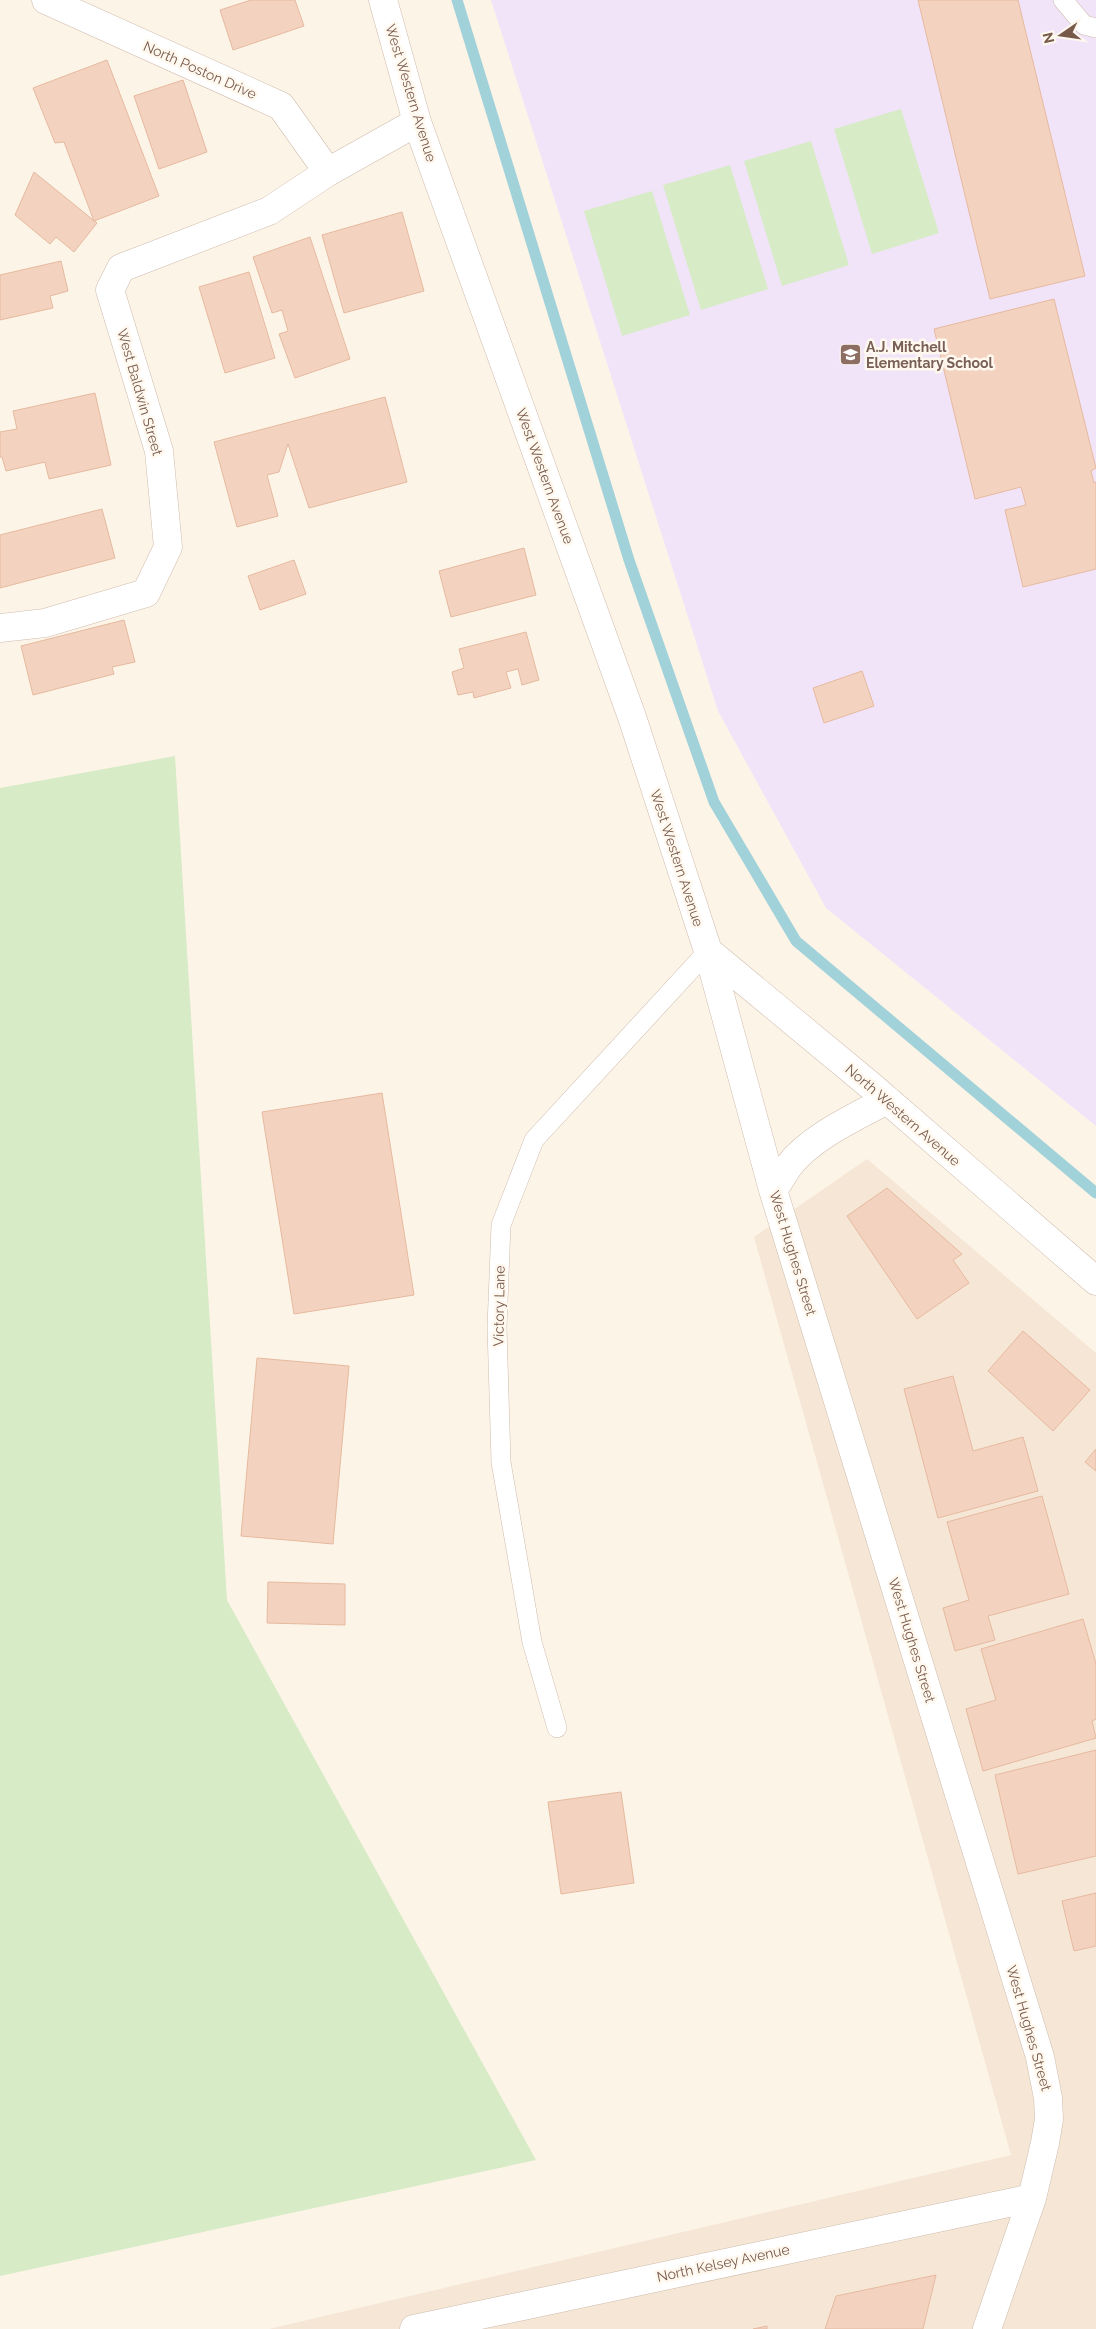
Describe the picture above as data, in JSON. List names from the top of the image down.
{
  "streets": {
    "street": [
      "North Poston Drive",
      "West Western Avenue",
      "West Baldwin Street",
      "North Western Avenue",
      "West Hughes Street",
      "North Kelsey Avenue"
    ],
    "lane": ["Victory Lane"]
  },
  "crossings": [
    ["North Poston Drive", "West Baldwin Street"],
    ["West Western Avenue", "West Baldwin Street"],
    ["West Western Avenue", "North Western Avenue"],
    ["West Western Avenue", "West Hughes Street"],
    ["West Western Avenue", "Victory Lane"],
    ["North Western Avenue", "West Hughes Street"],
    ["North Western Avenue", "Victory Lane"],
    ["West Hughes Street", "Victory Lane"],
    ["West Hughes Street", "North Kelsey Avenue"]
  ],
  "places": {
    "school or university": ["A.J. Mitchell Elementary School"]
  },
  "north": "left"
}
